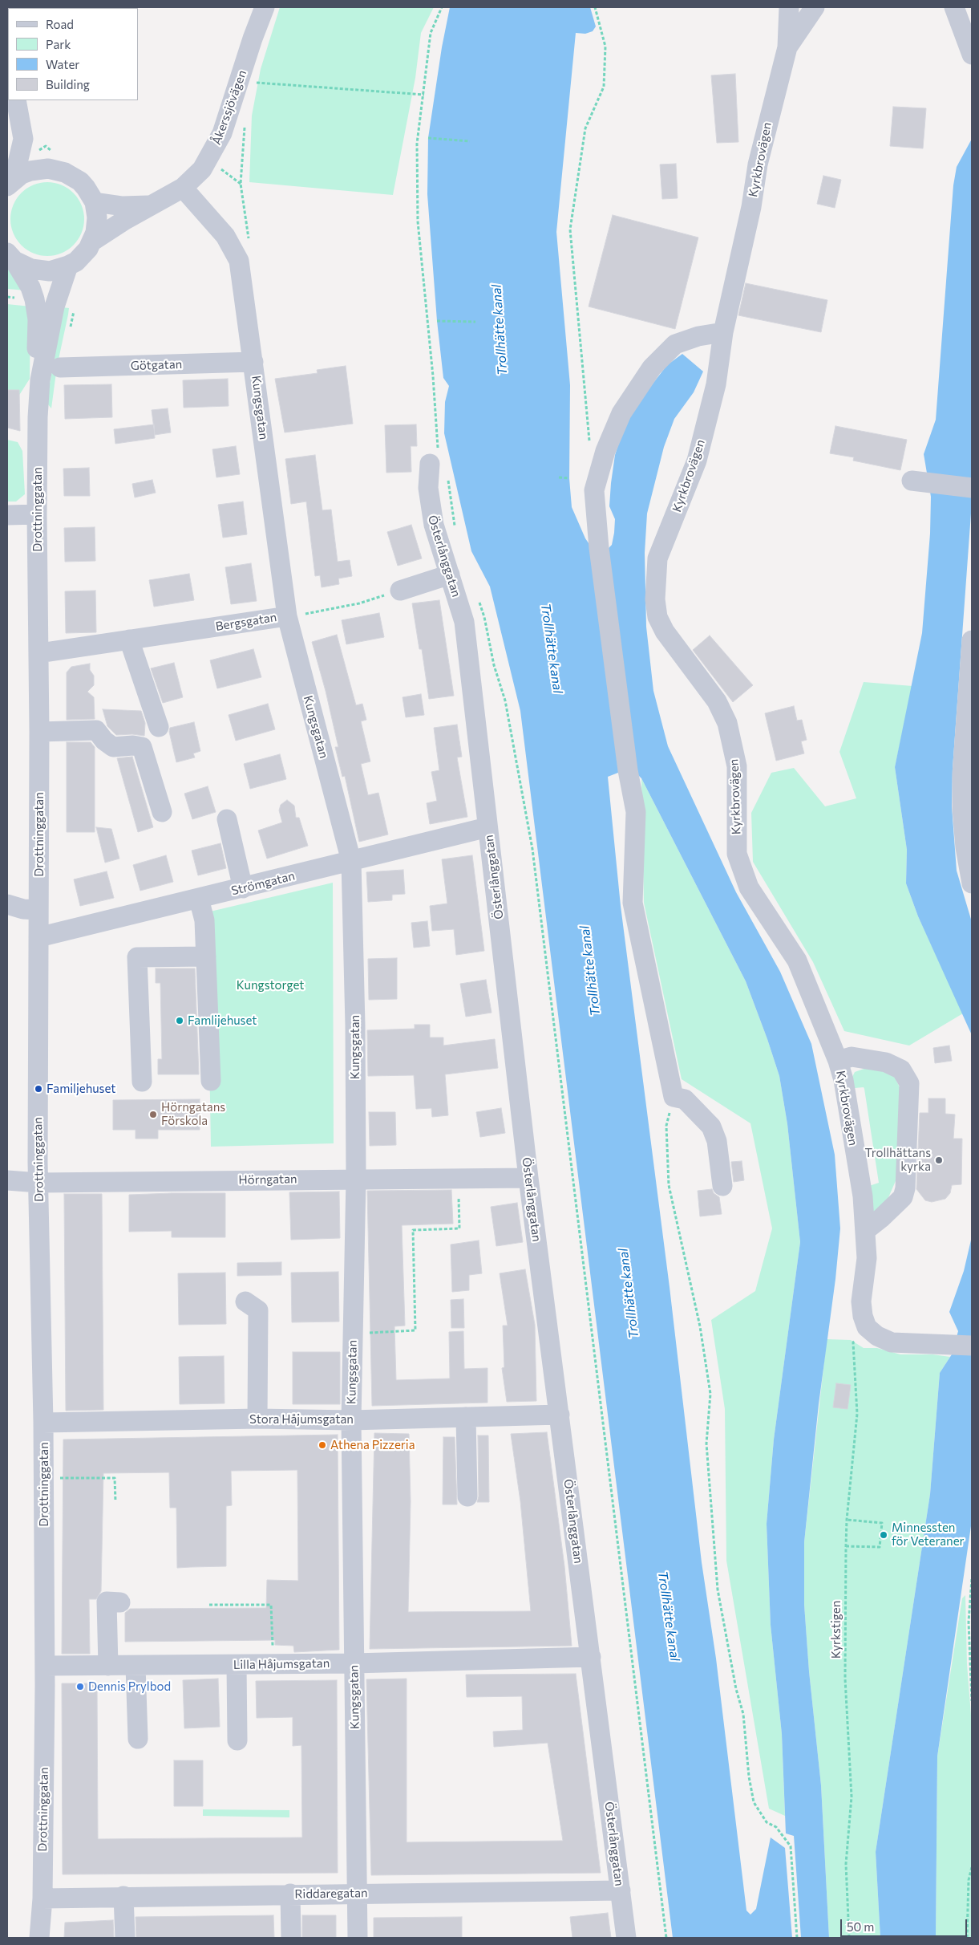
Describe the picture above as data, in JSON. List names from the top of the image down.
{
  "streets": {
    "street": [
      "Åkerssjövägen",
      "Kyrkbrovägen",
      "Götgatan",
      "Kungsgatan",
      "Drottninggatan",
      "Österlånggatan",
      "Bergsgatan",
      "Strömgatan",
      "Hörngatan",
      "Stora Håjumsgatan",
      "Lilla Håjumsgatan",
      "Riddaregatan"
    ],
    "path": ["Kyrkstigen"]
  },
  "crossings": [
    ["Åkerssjövägen", "Kungsgatan"],
    ["Kyrkbrovägen", "Kyrkstigen"],
    ["Götgatan", "Kungsgatan"],
    ["Kungsgatan", "Bergsgatan"],
    ["Kungsgatan", "Strömgatan"],
    ["Kungsgatan", "Hörngatan"],
    ["Kungsgatan", "Stora Håjumsgatan"],
    ["Kungsgatan", "Lilla Håjumsgatan"],
    ["Kungsgatan", "Riddaregatan"],
    ["Drottninggatan", "Bergsgatan"],
    ["Drottninggatan", "Strömgatan"],
    ["Drottninggatan", "Hörngatan"],
    ["Drottninggatan", "Stora Håjumsgatan"],
    ["Drottninggatan", "Lilla Håjumsgatan"],
    ["Drottninggatan", "Riddaregatan"],
    ["Österlånggatan", "Strömgatan"],
    ["Österlånggatan", "Hörngatan"],
    ["Österlånggatan", "Stora Håjumsgatan"],
    ["Österlånggatan", "Lilla Håjumsgatan"],
    ["Österlånggatan", "Riddaregatan"]
  ],
  "water": ["Trollhätte kanal"],
  "parks": ["Kungstorget"],
  "places": [
    "Famlijehuset",
    "Familjehuset",
    "Hörngatans Förskola",
    "Trollhättans kyrka",
    "Athena Pizzeria",
    "Minnessten för Veteraner",
    "Dennis Prylbod"
  ],
  "legend": [
    "Road",
    "Park",
    "Water",
    "Building"
  ],
  "scale_bar": "50 m"
}
